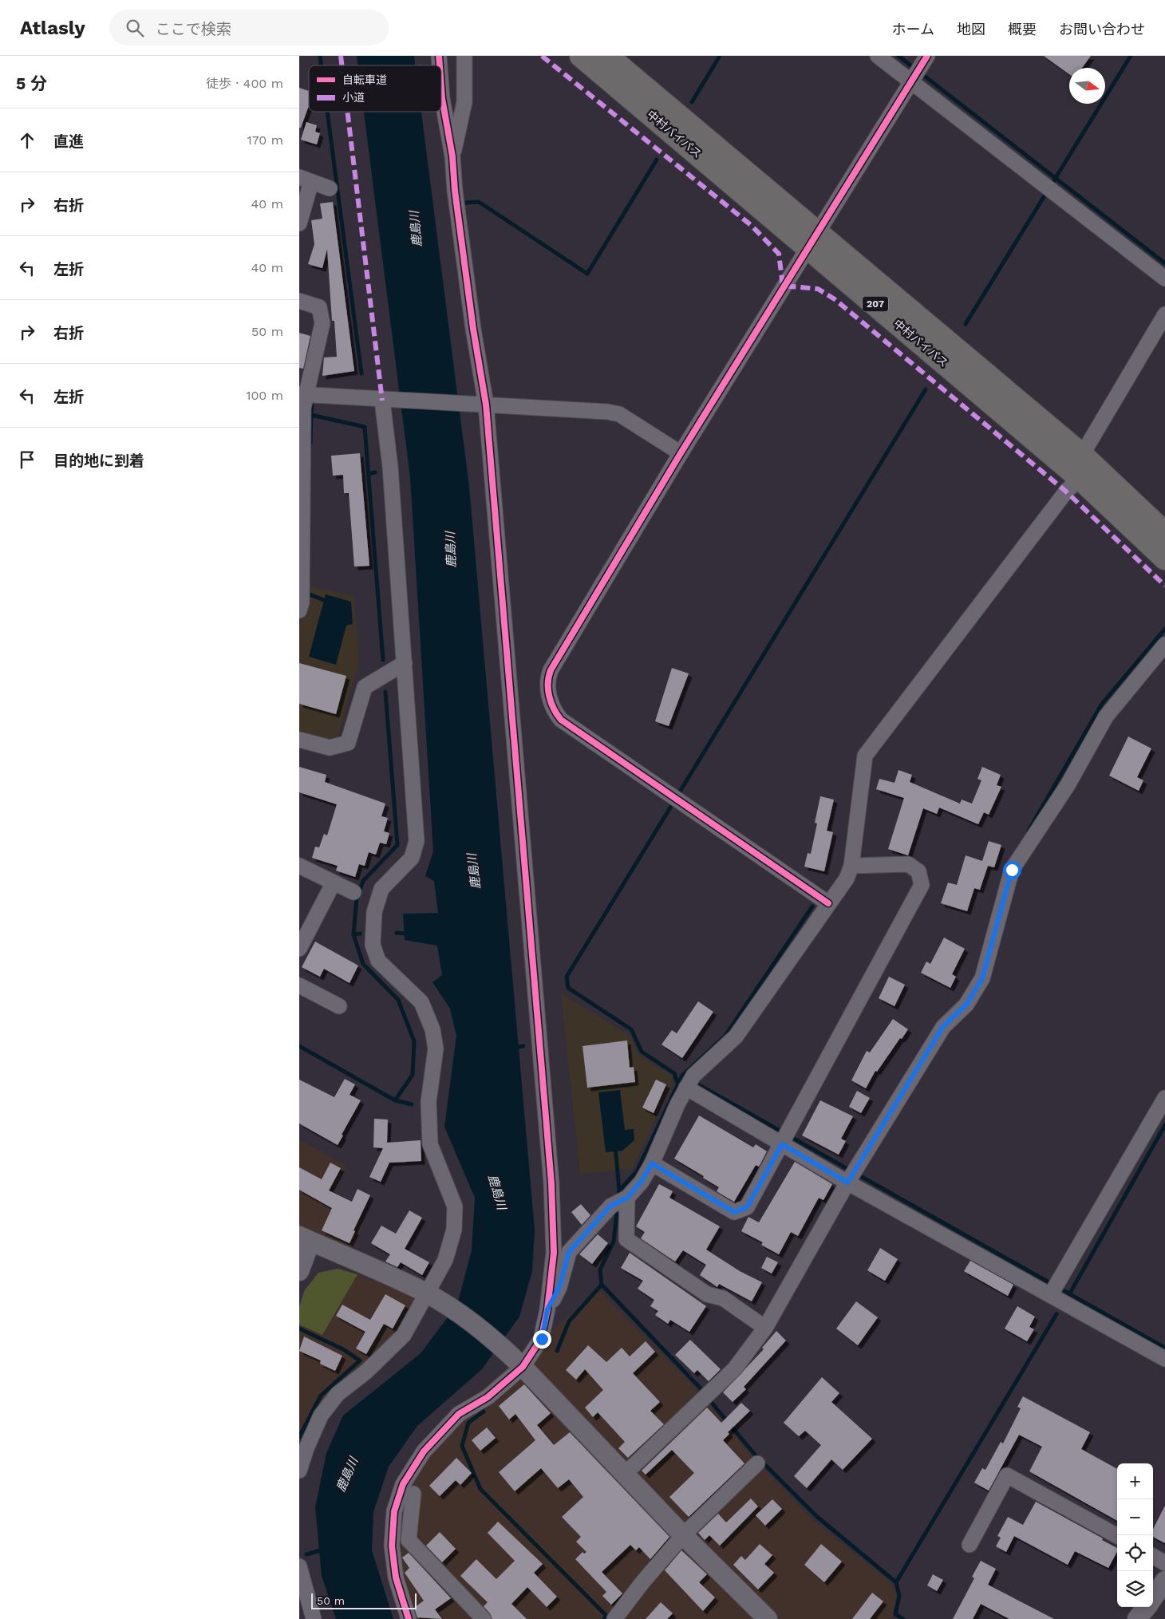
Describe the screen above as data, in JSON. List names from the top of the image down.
{
  "streets": {
    "highway": ["中村バイパス", "207"]
  },
  "water": ["鹿島川"],
  "legend": ["自転車道", "小道"],
  "scale_bar": "50 m",
  "north": "right",
  "page": {
    "header": "Atlasly",
    "search": "ここで検索",
    "nav": [
      "ホーム",
      "地図",
      "概要",
      "お問い合わせ"
    ],
    "heading": ["5 分", "徒歩 · 400 m"],
    "list": [
      ["直進", "170 m"],
      ["右折", "40 m"],
      ["左折", "40 m"],
      ["右折", "50 m"],
      ["左折", "100 m"],
      "目的地に到着"
    ],
    "map_buttons": ["+", "−"],
    "scale": "50 m"
  }
}
